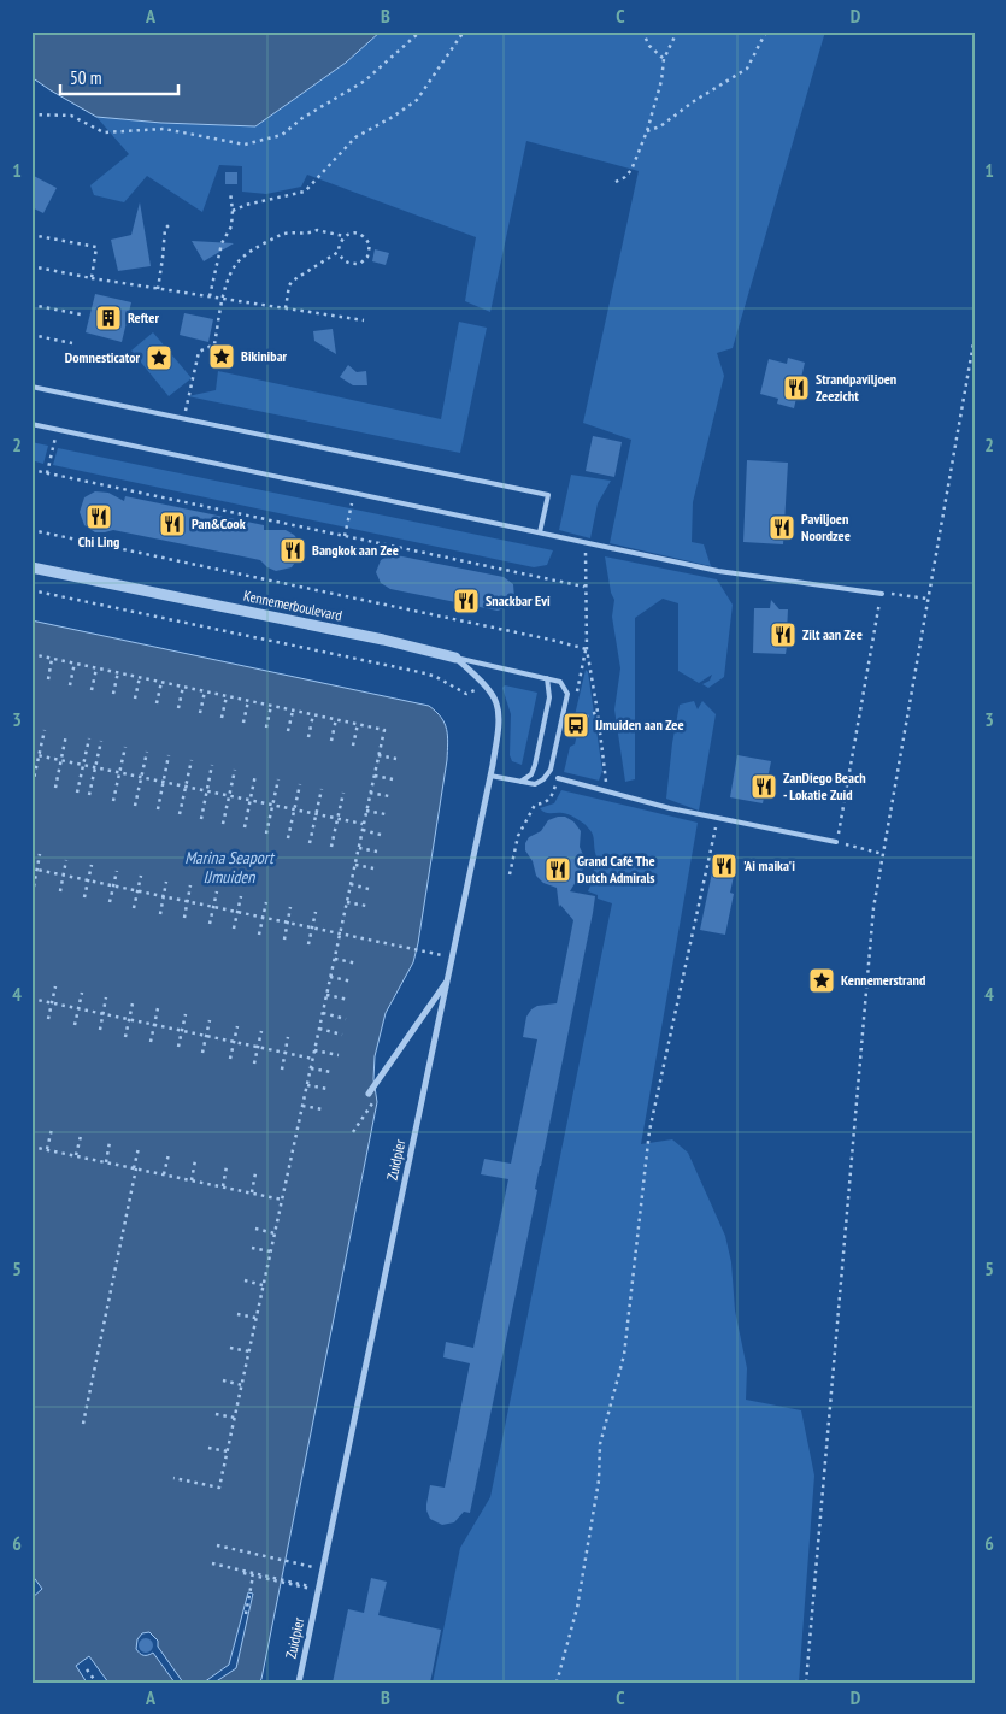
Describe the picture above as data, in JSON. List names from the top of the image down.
{
  "streets": {
    "street": ["Kennemerboulevard", "Zuidpier"]
  },
  "crossings": [
    ["Kennemerboulevard", "Zuidpier"]
  ],
  "water": ["Marina Seaport IJmuiden"],
  "places": {
    "building": ["Refter"],
    "place": ["Bikinibar", "Domnesticator", "Kennemerstrand"],
    "restaurant": [
      "Strandpaviljoen Zeezicht",
      "Chi Ling",
      "Pan&Cook",
      "Paviljoen Noordzee",
      "Bangkok aan Zee",
      "Snackbar Evi",
      "Zilt aan Zee",
      "ZanDiego Beach - Lokatie Zuid",
      "'Ai maika'i",
      "Grand Café The Dutch Admirals"
    ],
    "bus stop": ["IJmuiden aan Zee"]
  },
  "scale_bar": "50 m",
  "grid": {
    "columns": [
      "A",
      "B",
      "C",
      "D"
    ],
    "rows": [
      "1",
      "2",
      "3",
      "4",
      "5",
      "6"
    ]
  }
}
